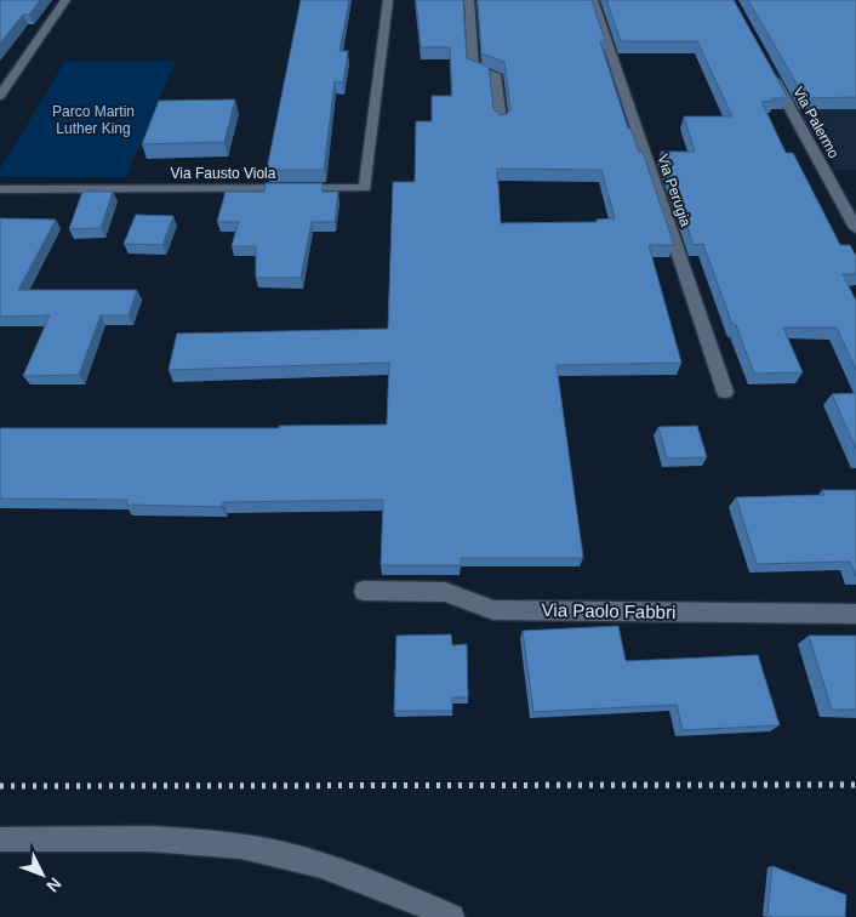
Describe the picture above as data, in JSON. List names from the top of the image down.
{
  "streets": {
    "street": [
      "Via Palermo",
      "Via Fausto Viola",
      "Via Perugia",
      "Via Paolo Fabbri"
    ]
  },
  "parks": ["Parco Martin Luther King"],
  "north": "bottom right"
}
